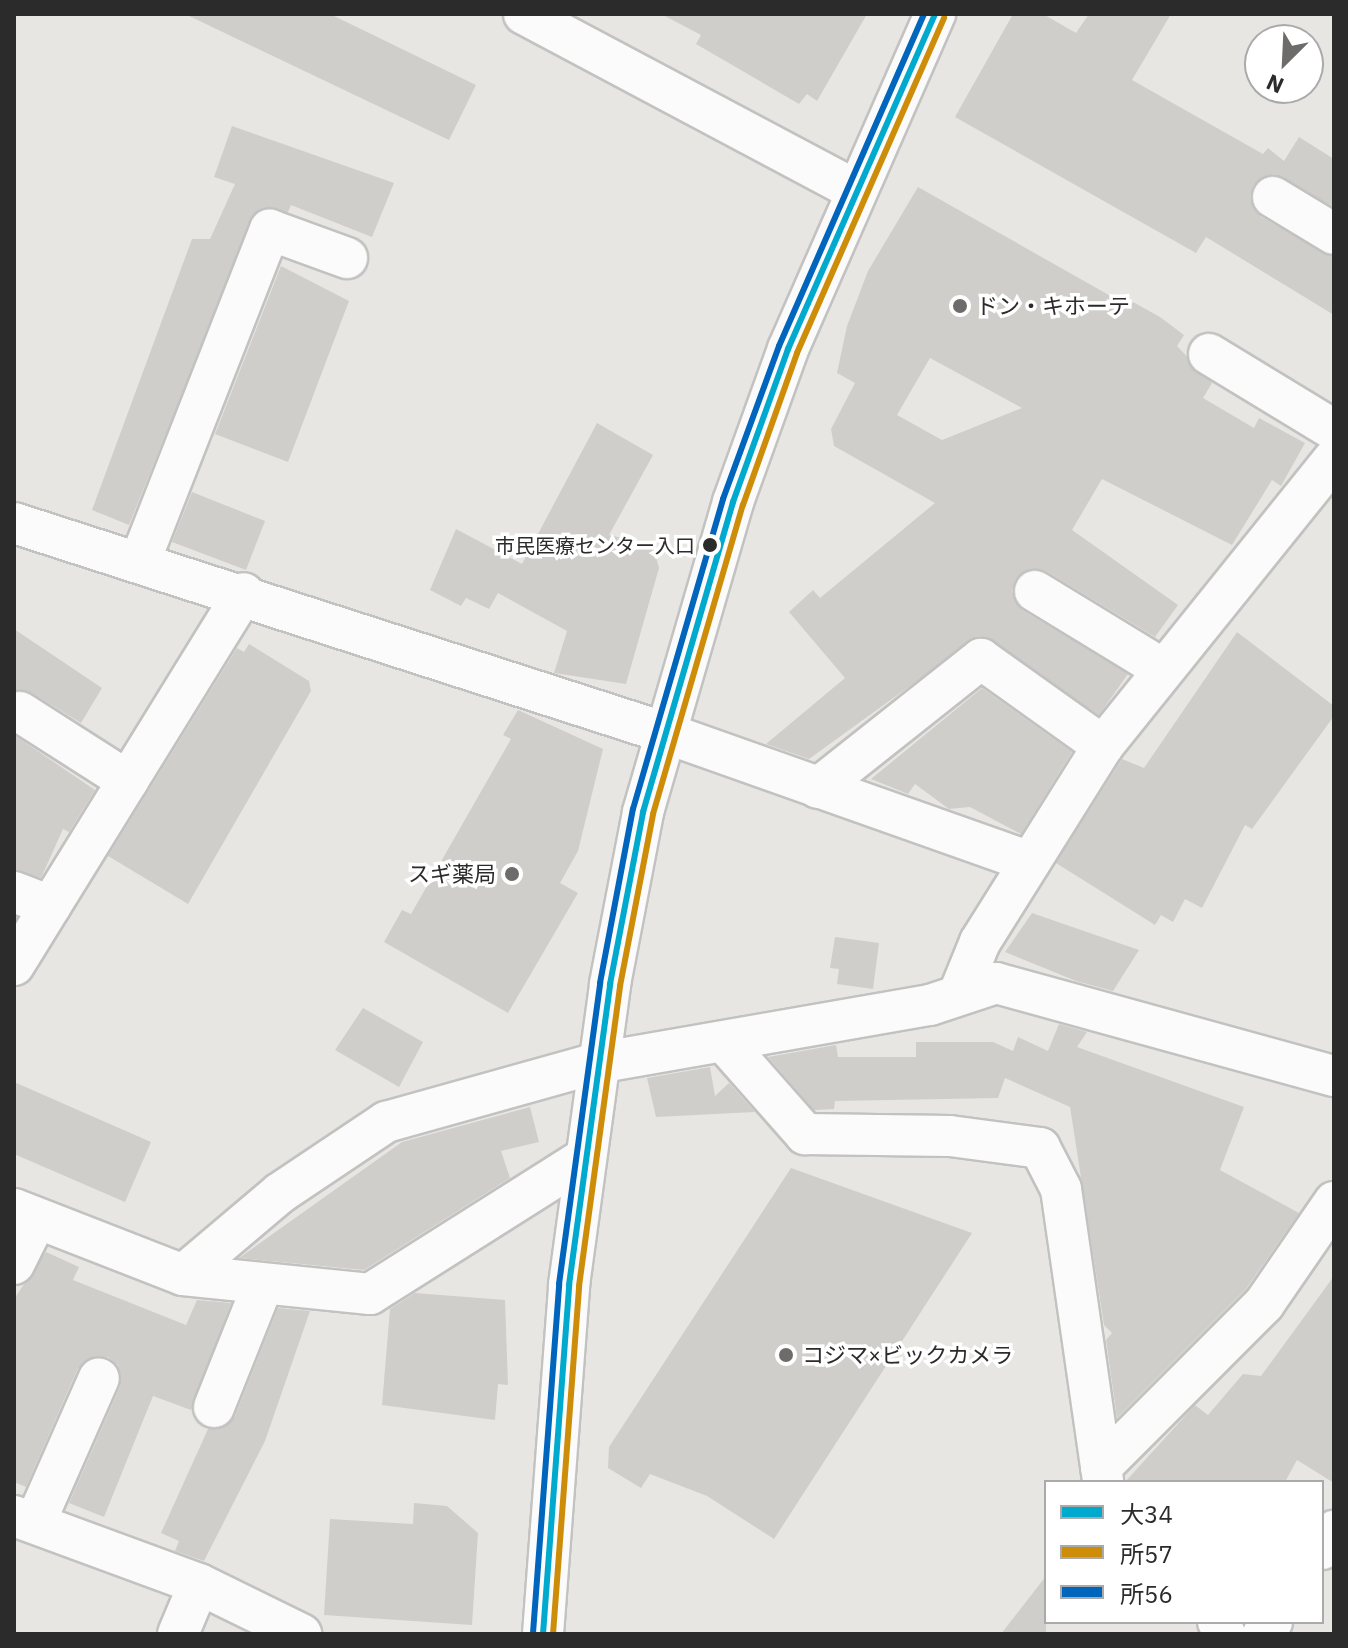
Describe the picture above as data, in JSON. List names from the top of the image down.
{
  "places": [
    "ドン・キホーテ",
    "市民医療センター入口",
    "スギ薬局",
    "コジマ×ビックカメラ"
  ],
  "lines": ["transit line 大34", "transit line 所56", "transit line 所57"],
  "legend": ["大34", "所57", "所56"],
  "north": "bottom left"
}
